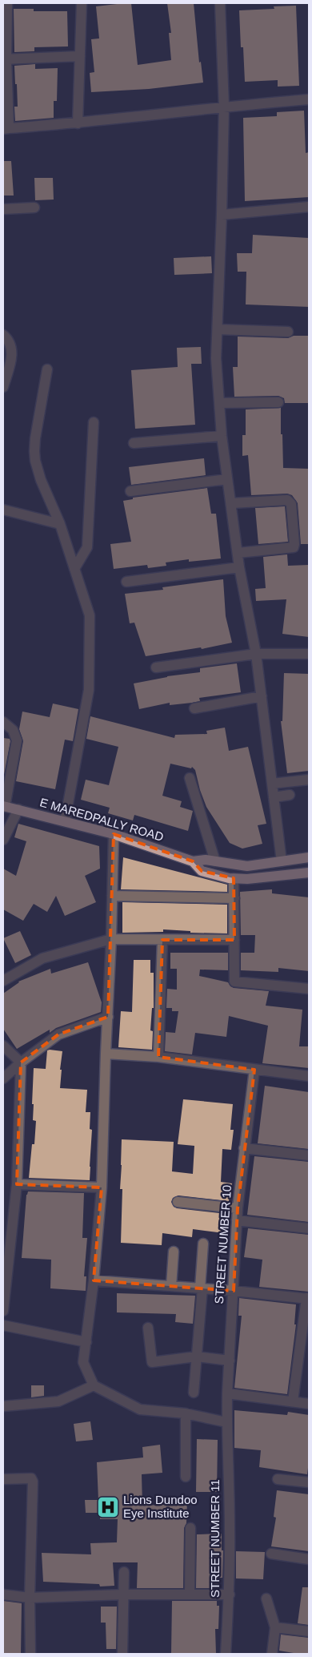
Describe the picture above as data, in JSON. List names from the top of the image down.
{
  "streets": {
    "main road": ["E MAREDPALLY ROAD"],
    "street": ["STREET NUMBER 10", "STREET NUMBER 11"]
  },
  "crossings": [
    ["STREET NUMBER 10", "STREET NUMBER 11"]
  ],
  "places": {
    "hospital": ["Lions Dundoo Eye Institute"]
  }
}
